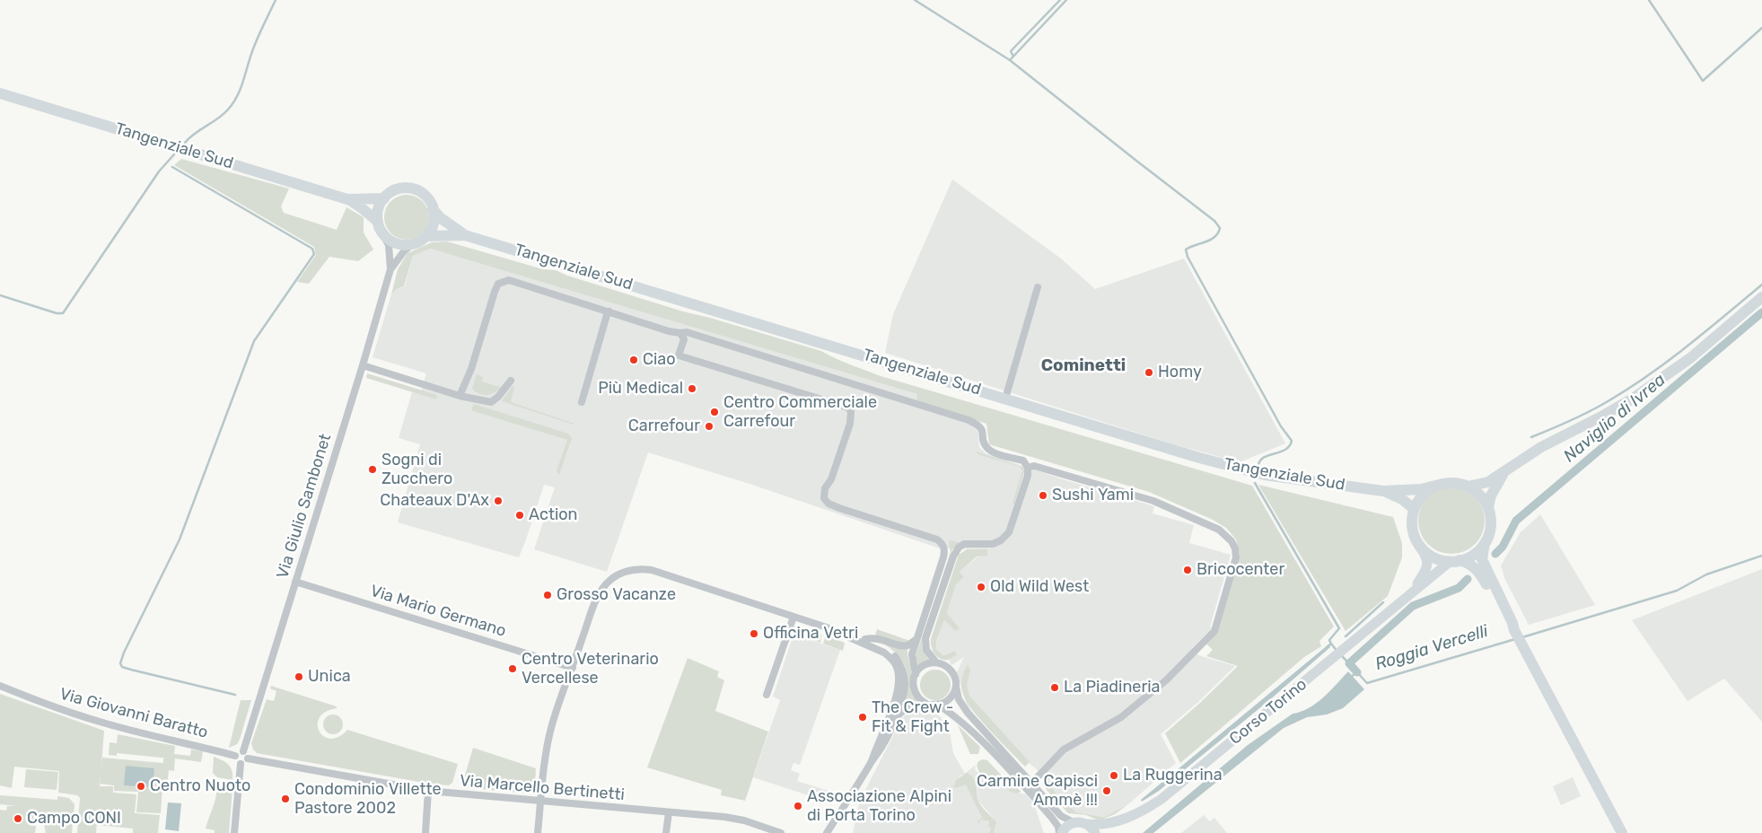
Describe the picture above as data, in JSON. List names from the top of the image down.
{
  "streets": {
    "main road": ["Tangenziale Sud", "Corso Torino"],
    "street": [
      "Via Giulio Sambonet",
      "Via Mario Germano",
      "Via Giovanni Baratto",
      "Via Marcello Bertinetti"
    ]
  },
  "crossings": [
    ["Tangenziale Sud", "Via Giulio Sambonet"],
    ["Tangenziale Sud", "Corso Torino"],
    ["Via Giulio Sambonet", "Via Mario Germano"],
    ["Via Giulio Sambonet", "Via Giovanni Baratto"],
    ["Via Giulio Sambonet", "Via Marcello Bertinetti"],
    ["Via Giovanni Baratto", "Via Marcello Bertinetti"]
  ],
  "districts": ["Cominetti"],
  "water": ["Naviglio di Ivrea", "Roggia Vercelli"],
  "places": [
    "Ciao",
    "Homy",
    "Più Medical",
    "Centro Commerciale Carrefour",
    "Carrefour",
    "Sogni di Zucchero",
    "Sushi Yami",
    "Chateaux D'Ax",
    "Action",
    "Bricocenter",
    "Old Wild West",
    "Grosso Vacanze",
    "Officina Vetri",
    "Centro Veterinario Vercellese",
    "Unica",
    "La Piadineria",
    "The Crew - Fit & Fight",
    "La Ruggerina",
    "Centro Nuoto",
    "Carmine Capisci Ammè !!!",
    "Condominio Villette Pastore 2002",
    "Associazione Alpini di Porta Torino",
    "Campo CONI"
  ]
}
